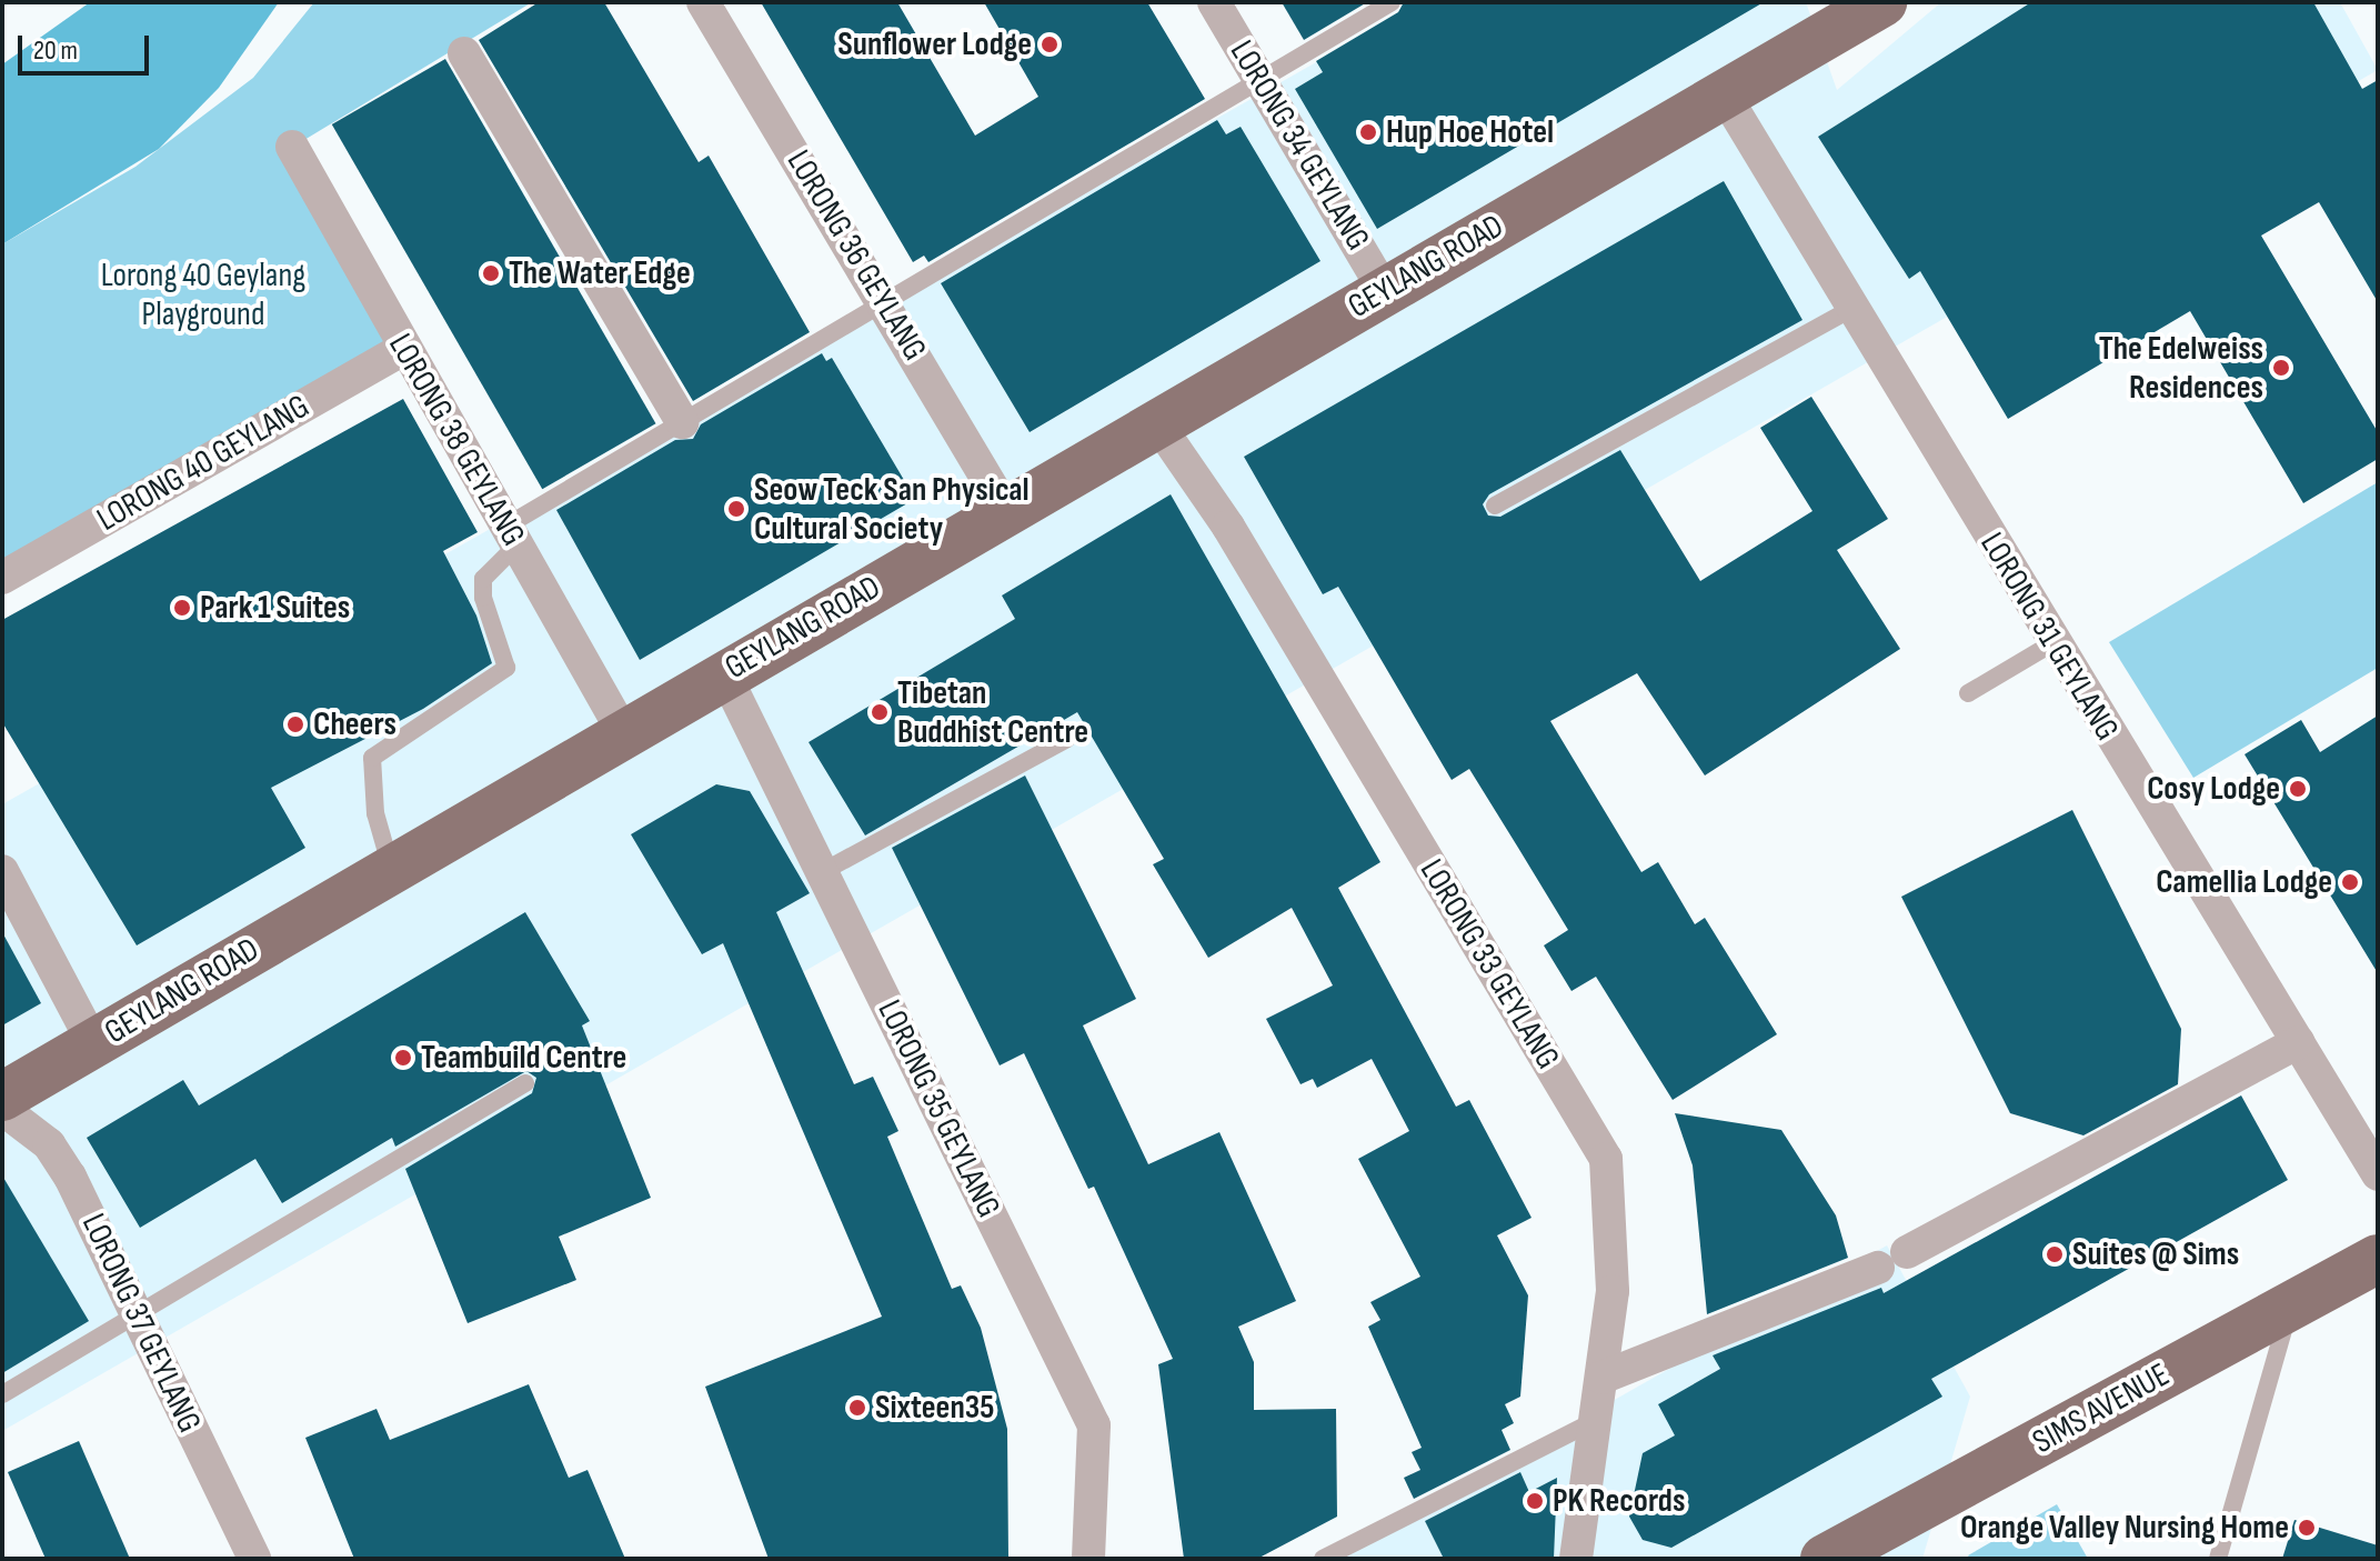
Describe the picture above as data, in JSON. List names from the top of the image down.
{
  "streets": {
    "main road": ["GEYLANG ROAD", "SIMS AVENUE"],
    "street": [
      "LORONG 34 GEYLANG",
      "LORONG 36 GEYLANG",
      "LORONG 38 GEYLANG",
      "LORONG 40 GEYLANG",
      "LORONG 31 GEYLANG",
      "LORONG 33 GEYLANG",
      "LORONG 35 GEYLANG",
      "LORONG 37 GEYLANG"
    ]
  },
  "crossings": [
    ["LORONG 34 GEYLANG", "GEYLANG ROAD"],
    ["LORONG 36 GEYLANG", "GEYLANG ROAD"],
    ["GEYLANG ROAD", "LORONG 38 GEYLANG"],
    ["GEYLANG ROAD", "LORONG 31 GEYLANG"],
    ["GEYLANG ROAD", "LORONG 33 GEYLANG"],
    ["GEYLANG ROAD", "LORONG 35 GEYLANG"],
    ["LORONG 38 GEYLANG", "LORONG 40 GEYLANG"]
  ],
  "parks": ["Lorong 40 Geylang Playground"],
  "places": [
    "Sunflower Lodge",
    "Hup Hoe Hotel",
    "The Water Edge",
    "The Edelweiss Residences",
    "Seow Teck San Physical Cultural Society",
    "Park 1 Suites",
    "Tibetan Buddhist Centre",
    "Cheers",
    "Cosy Lodge",
    "Camellia Lodge",
    "Teambuild Centre",
    "Suites @ Sims",
    "Sixteen35",
    "PK Records",
    "Orange Valley Nursing Home"
  ],
  "scale_bar": "20 m"
}
